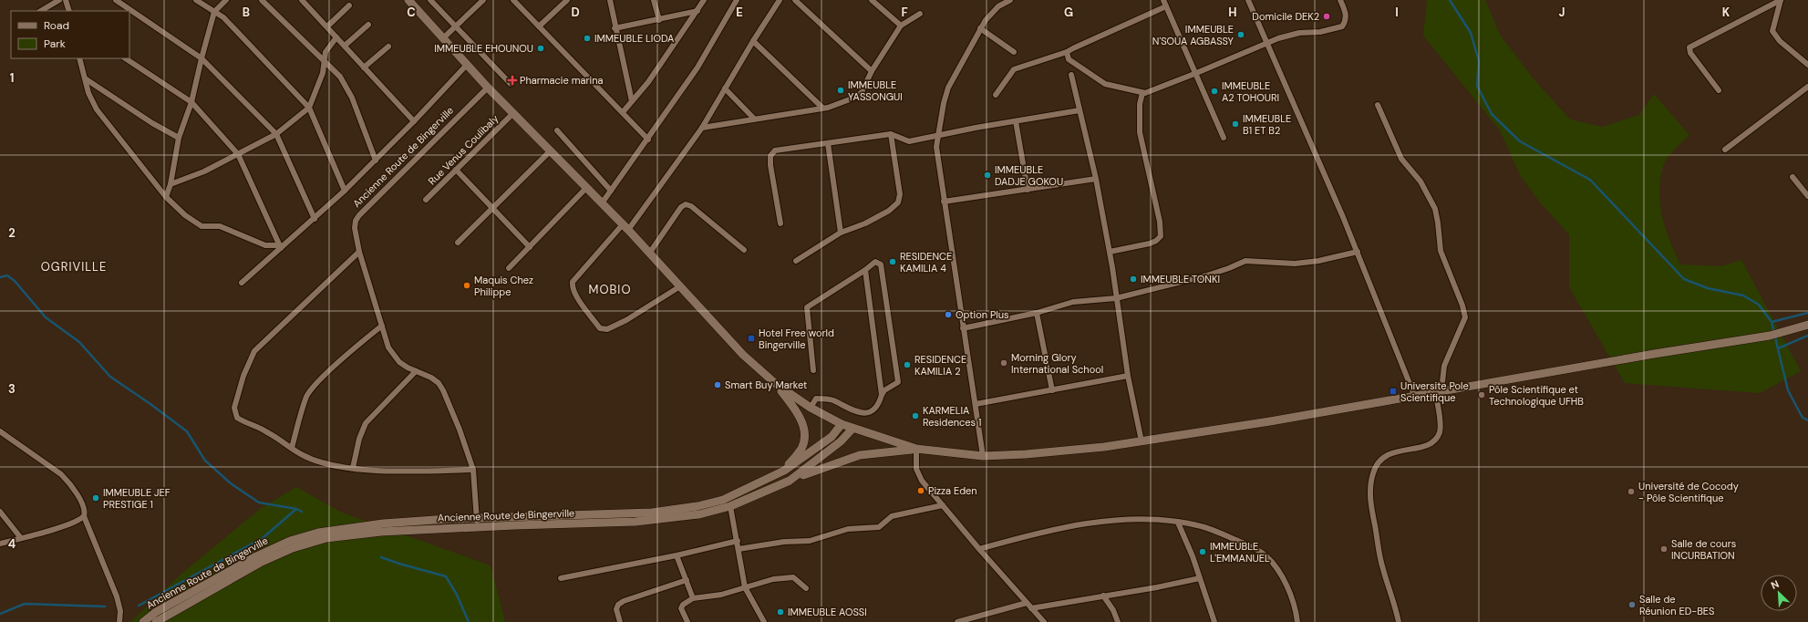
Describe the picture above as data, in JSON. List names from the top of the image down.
{
  "streets": {
    "street": ["Rue Venus Coulibaly", "Ancienne Route de Bingerville"]
  },
  "districts": ["OGRIVILLE", "MOBIO"],
  "places": {
    "other": [
      "Domicile DEK2",
      "IMMEUBLE N'SOUA AGBASSY",
      "IMMEUBLE LIODA",
      "IMMEUBLE EHOUNOU",
      "IMMEUBLE YASSONGUI",
      "IMMEUBLE A2 TOHOURI",
      "IMMEUBLE B1 ET B2",
      "IMMEUBLE DADJE GOKOU",
      "RESIDENCE KAMILIA 4",
      "IMMEUBLE TONKI",
      "Maquis Chez Philippe",
      "Option Plus",
      "Morning Glory International School",
      "RESIDENCE KAMILIA 2",
      "Smart Buy Market",
      "Pôle Scientifique et Technologique UFHB",
      "KARMELIA Residences 1",
      "Pizza Eden",
      "Université de Cocody - Pôle Scientifique",
      "IMMEUBLE JEF PRESTIGE 1",
      "Salle de cours INCURBATION",
      "IMMEUBLE L'EMMANUEL",
      "Salle de Réunion ED-BES",
      "IMMEUBLE AOSSI"
    ],
    "health": ["Pharmacie marina"],
    "transit": ["Hotel Free world Bingerville", "Universite Pole Scientifique"]
  },
  "legend": ["Road", "Park"],
  "north": "top left",
  "grid": {
    "columns": [
      "B",
      "C",
      "D",
      "E",
      "F",
      "G",
      "H",
      "I",
      "J",
      "K"
    ],
    "rows": [
      "1",
      "2",
      "3",
      "4"
    ]
  }
}
